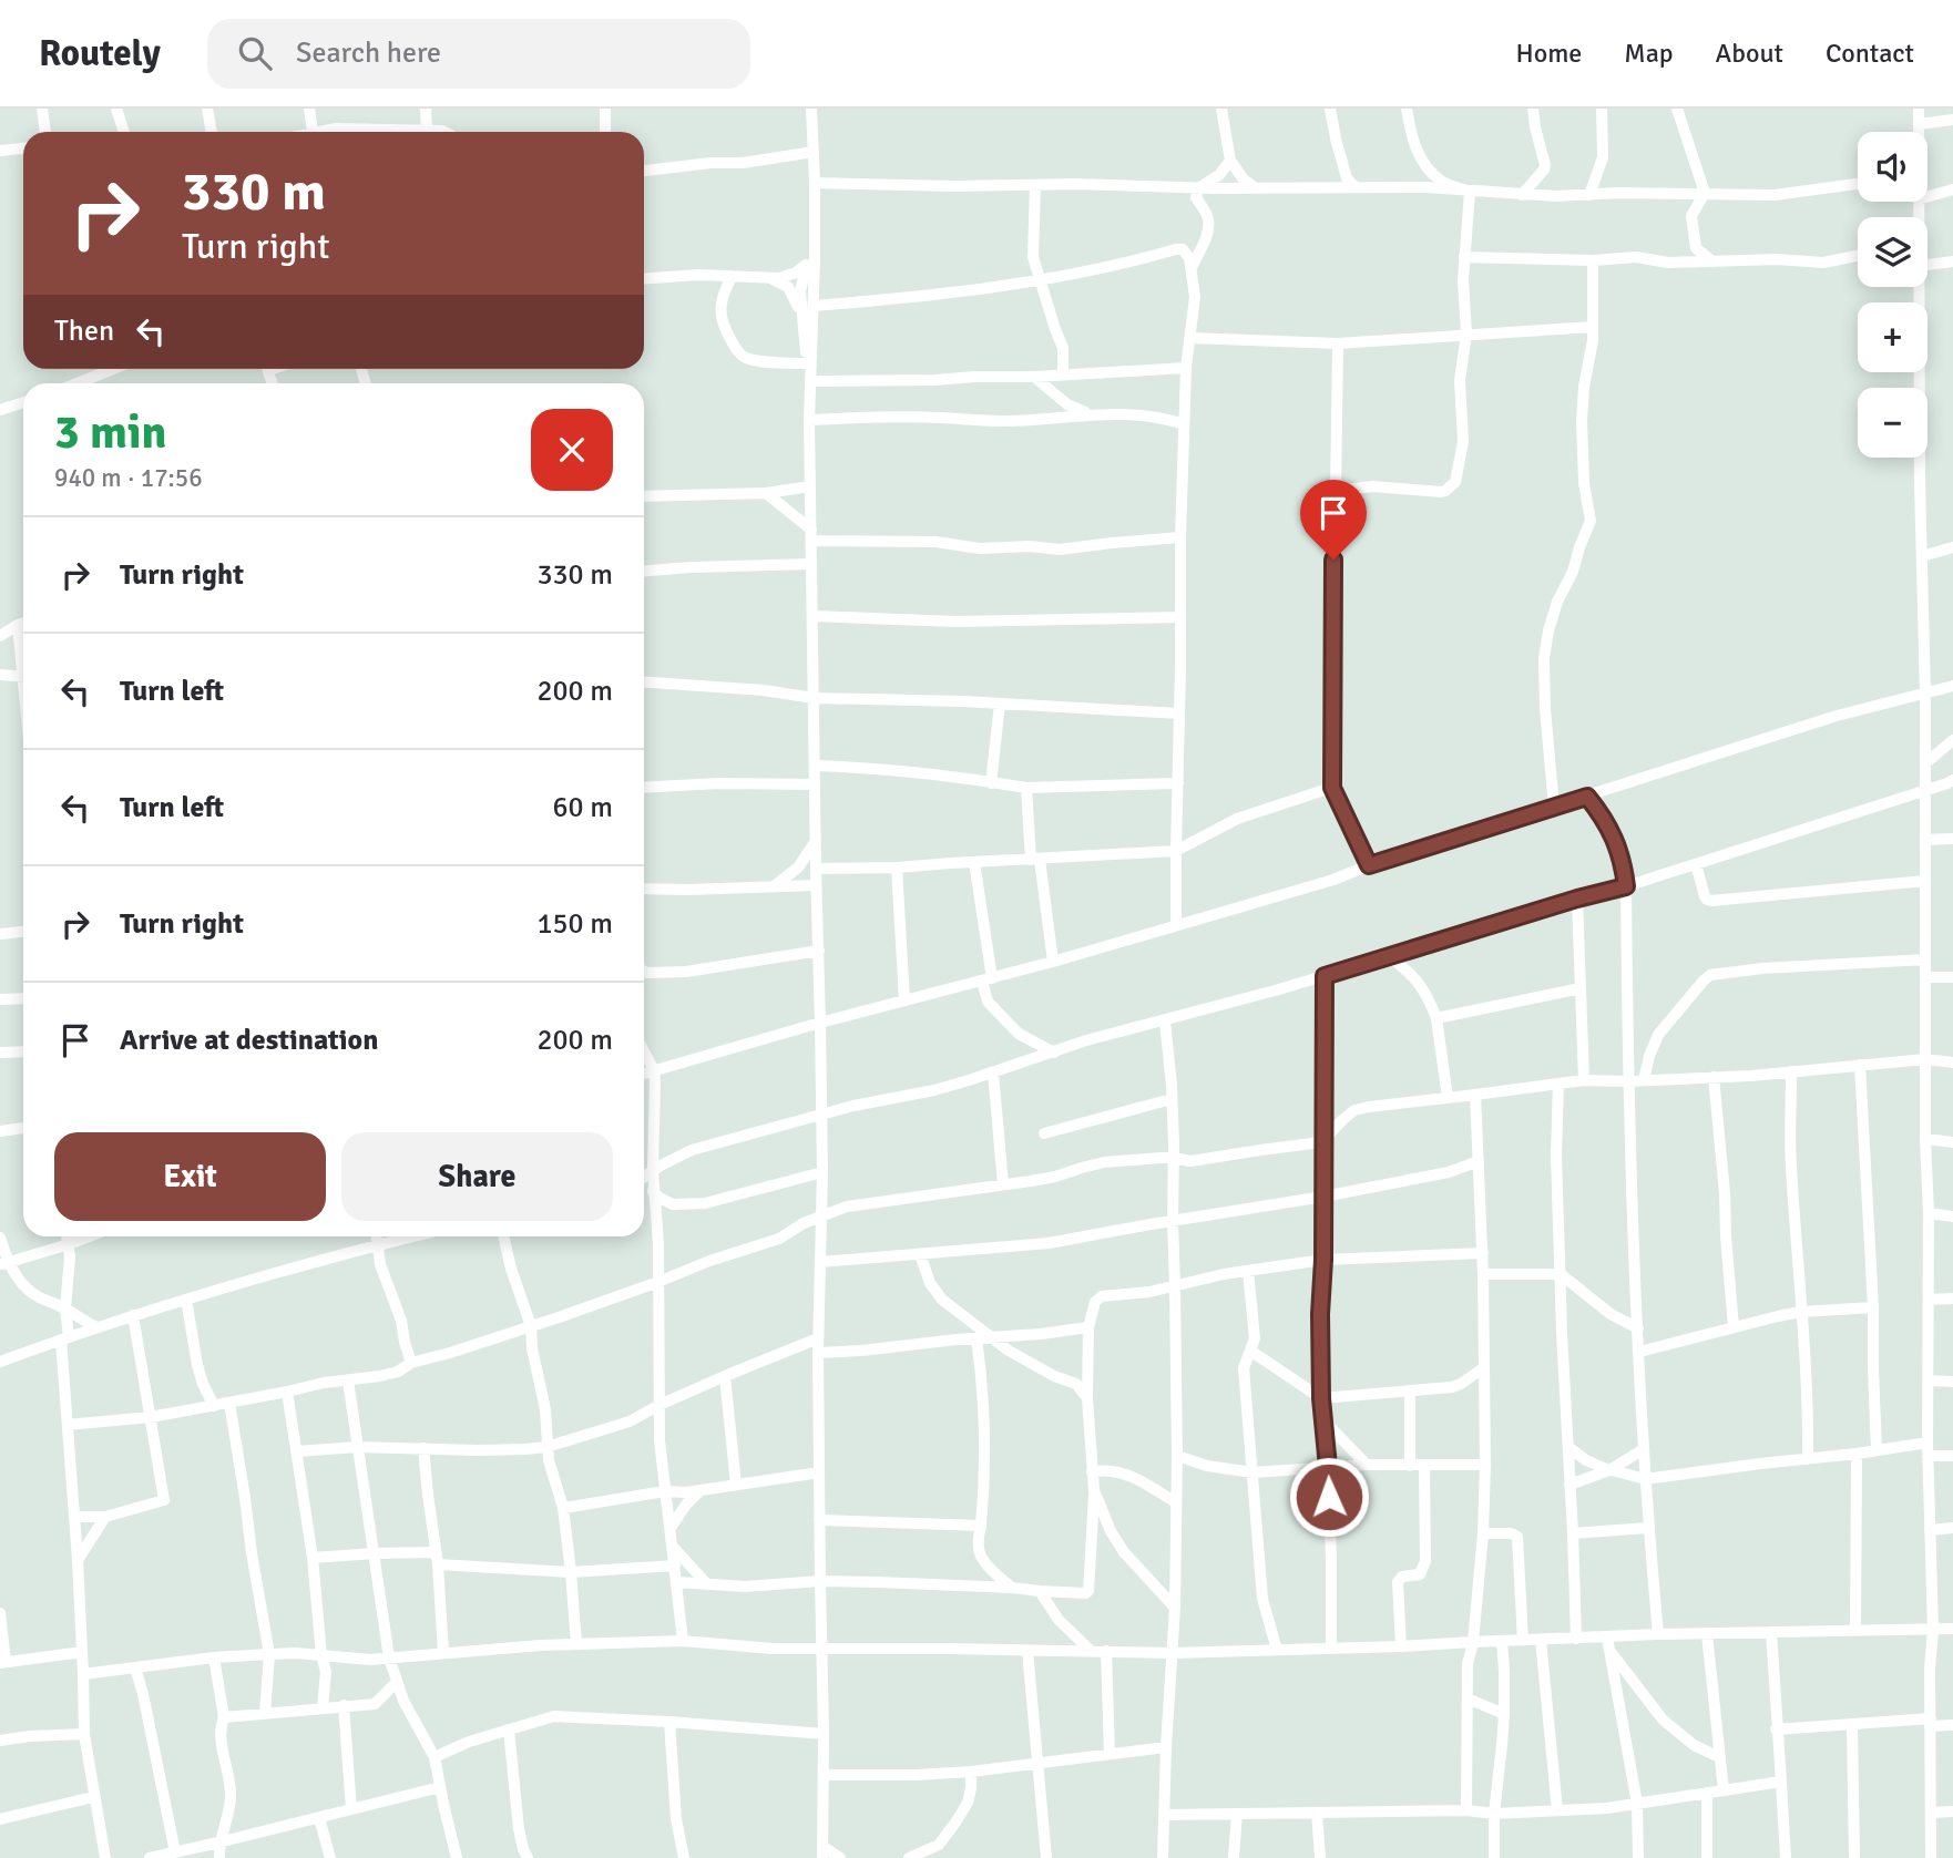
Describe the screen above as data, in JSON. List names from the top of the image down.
{
  "page": {
    "header": "Routely",
    "search": "Search here",
    "nav": [
      "Home",
      "Map",
      "About",
      "Contact"
    ],
    "map_buttons": ["+", "−"],
    "turn": ["330 m", "Turn right"],
    "then": "Then",
    "heading": ["3 min", "940 m · 17:56"],
    "list": [
      {
        "name": "Turn right",
        "value": "330 m"
      },
      {
        "name": "Turn left",
        "value": "200 m"
      },
      {
        "name": "Turn left",
        "value": "60 m"
      },
      {
        "name": "Turn right",
        "value": "150 m"
      },
      {
        "name": "Arrive at destination",
        "value": "200 m"
      }
    ],
    "buttons": ["Exit", "Share"]
  }
}
